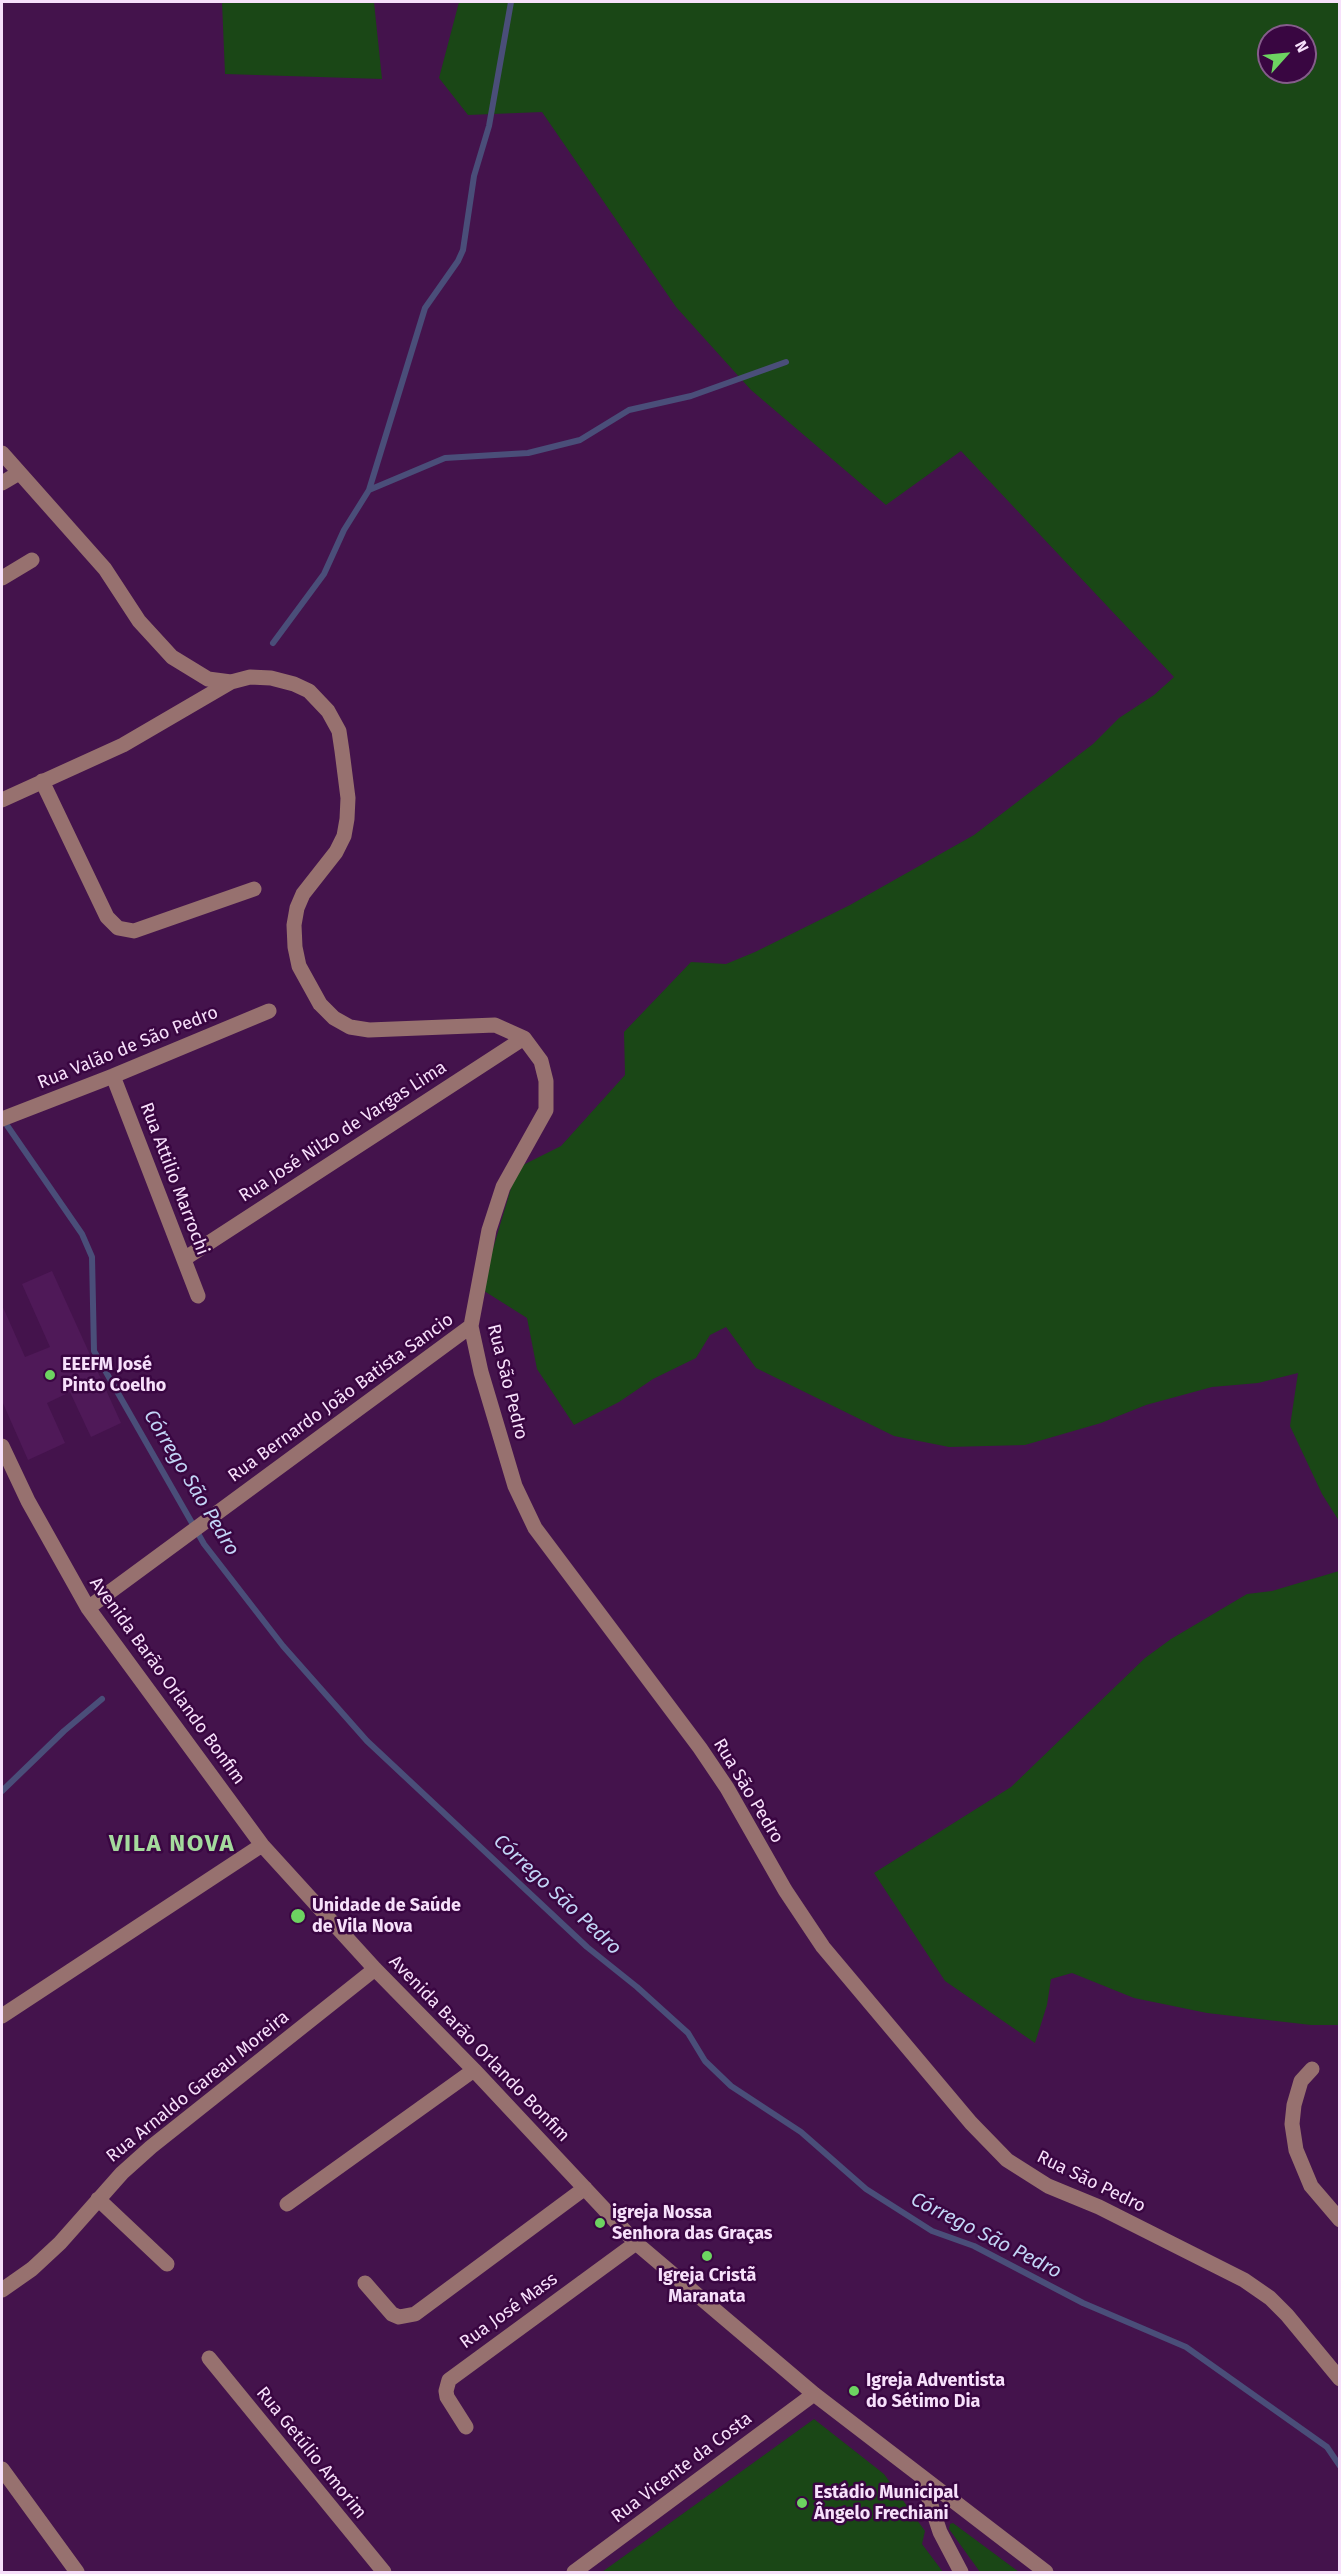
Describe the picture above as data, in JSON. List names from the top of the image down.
{
  "streets": {
    "street": [
      "Rua Valão de São Pedro",
      "Rua José Nilzo de Vargas Lima",
      "Rua Attilio Marrochi",
      "Rua São Pedro",
      "Rua Bernardo João Batista Sancio",
      "Avenida Barão Orlando Bonfim",
      "Rua Arnaldo Gareau Moreira",
      "Rua José Mass",
      "Rua Getúlio Amorim",
      "Rua Vicente da Costa"
    ]
  },
  "crossings": [
    ["Rua Valão de São Pedro", "Rua Attilio Marrochi"],
    ["Rua José Nilzo de Vargas Lima", "Rua Attilio Marrochi"],
    ["Rua José Nilzo de Vargas Lima", "Rua São Pedro"],
    ["Rua São Pedro", "Rua Bernardo João Batista Sancio"],
    ["Rua Bernardo João Batista Sancio", "Avenida Barão Orlando Bonfim"],
    ["Avenida Barão Orlando Bonfim", "Rua Arnaldo Gareau Moreira"],
    ["Avenida Barão Orlando Bonfim", "Rua José Mass"],
    ["Avenida Barão Orlando Bonfim", "Rua Vicente da Costa"]
  ],
  "districts": ["VILA NOVA"],
  "water": ["Córrego São Pedro"],
  "places": [
    "EEEFM José Pinto Coelho",
    "Unidade de Saúde de Vila Nova",
    "igreja Nossa Senhora das Graças",
    "Igreja Cristã Maranata",
    "Igreja Adventista do Sétimo Dia",
    "Estádio Municipal Ângelo Frechiani"
  ],
  "north": "top right"
}
